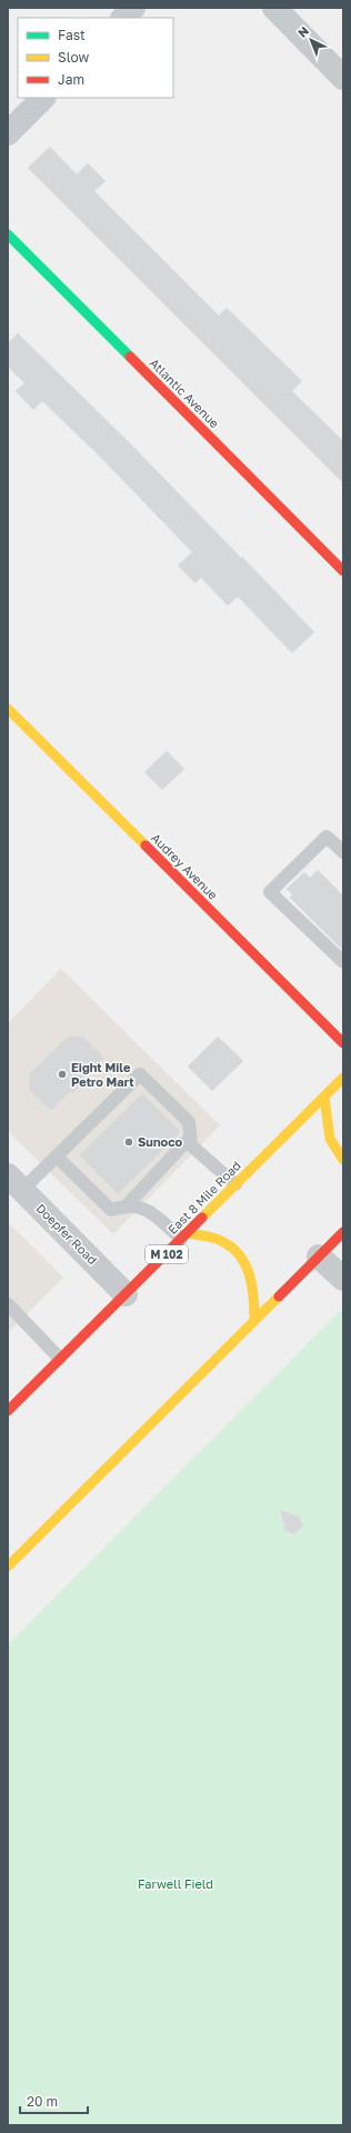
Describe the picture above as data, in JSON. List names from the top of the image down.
{
  "streets": {
    "main road": [
      "Atlantic Avenue",
      "Audrey Avenue",
      "East 8 Mile Road",
      "M 102"
    ],
    "street": ["Doepfer Road"]
  },
  "crossings": [
    ["East 8 Mile Road", "Doepfer Road"]
  ],
  "parks": ["Farwell Field"],
  "places": ["Eight Mile Petro Mart", "Sunoco"],
  "legend": ["Fast", "Slow", "Jam"],
  "scale_bar": "20 m",
  "north": "top left"
}
